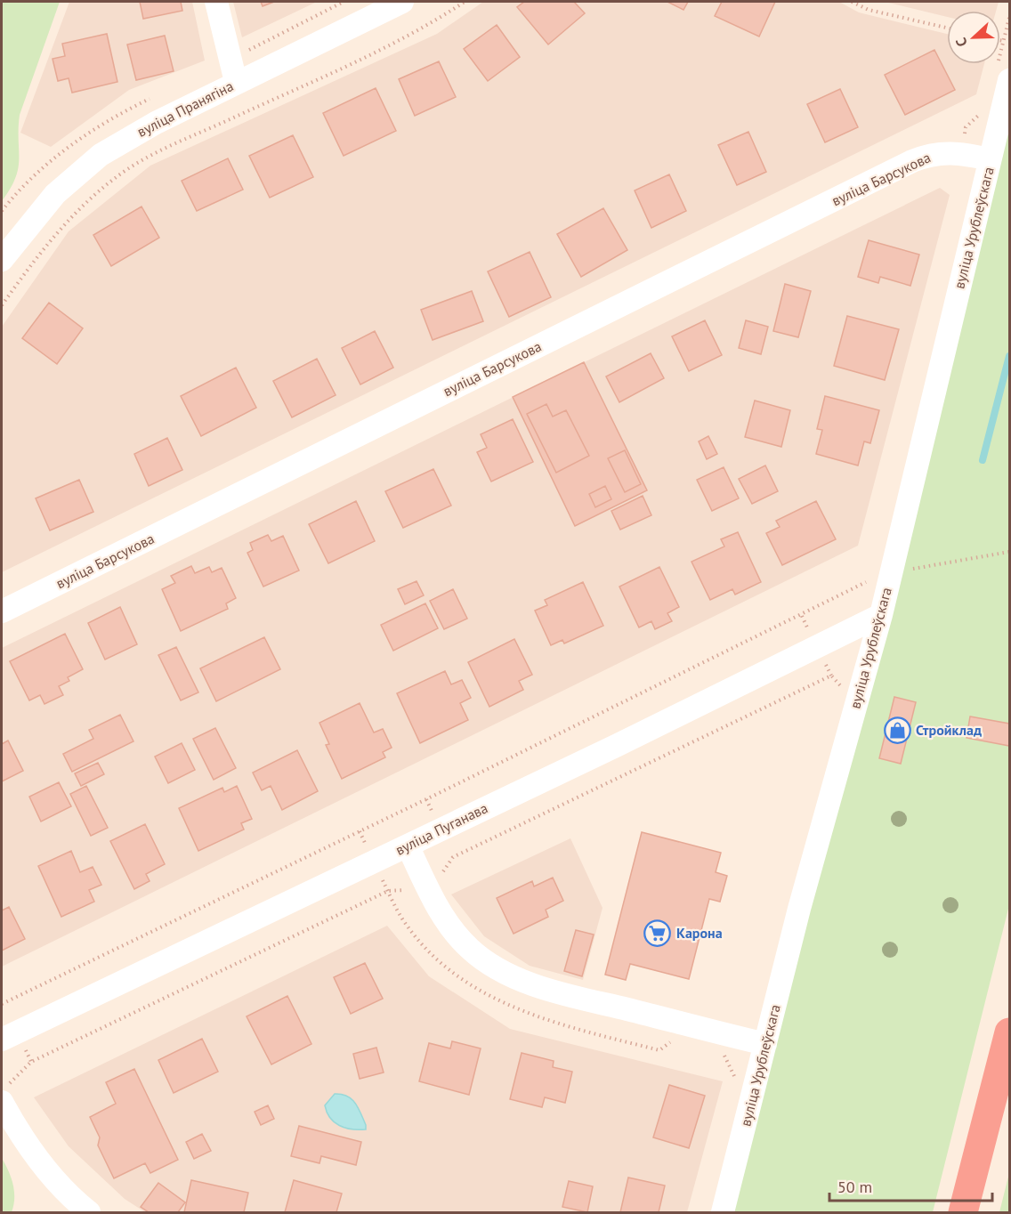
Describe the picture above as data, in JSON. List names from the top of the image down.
{
  "streets": {
    "street": [
      "вуліца Пранягіна",
      "вуліца Барсукова",
      "вуліца Урублеўскага",
      "вуліца Пуганава"
    ]
  },
  "crossings": [
    ["вуліца Барсукова", "вуліца Урублеўскага"],
    ["вуліца Урублеўскага", "вуліца Пуганава"]
  ],
  "places": {
    "shop": ["Стройклад"],
    "supermarket": ["Карона"]
  },
  "scale_bar": "50 m",
  "north": "left"
}
